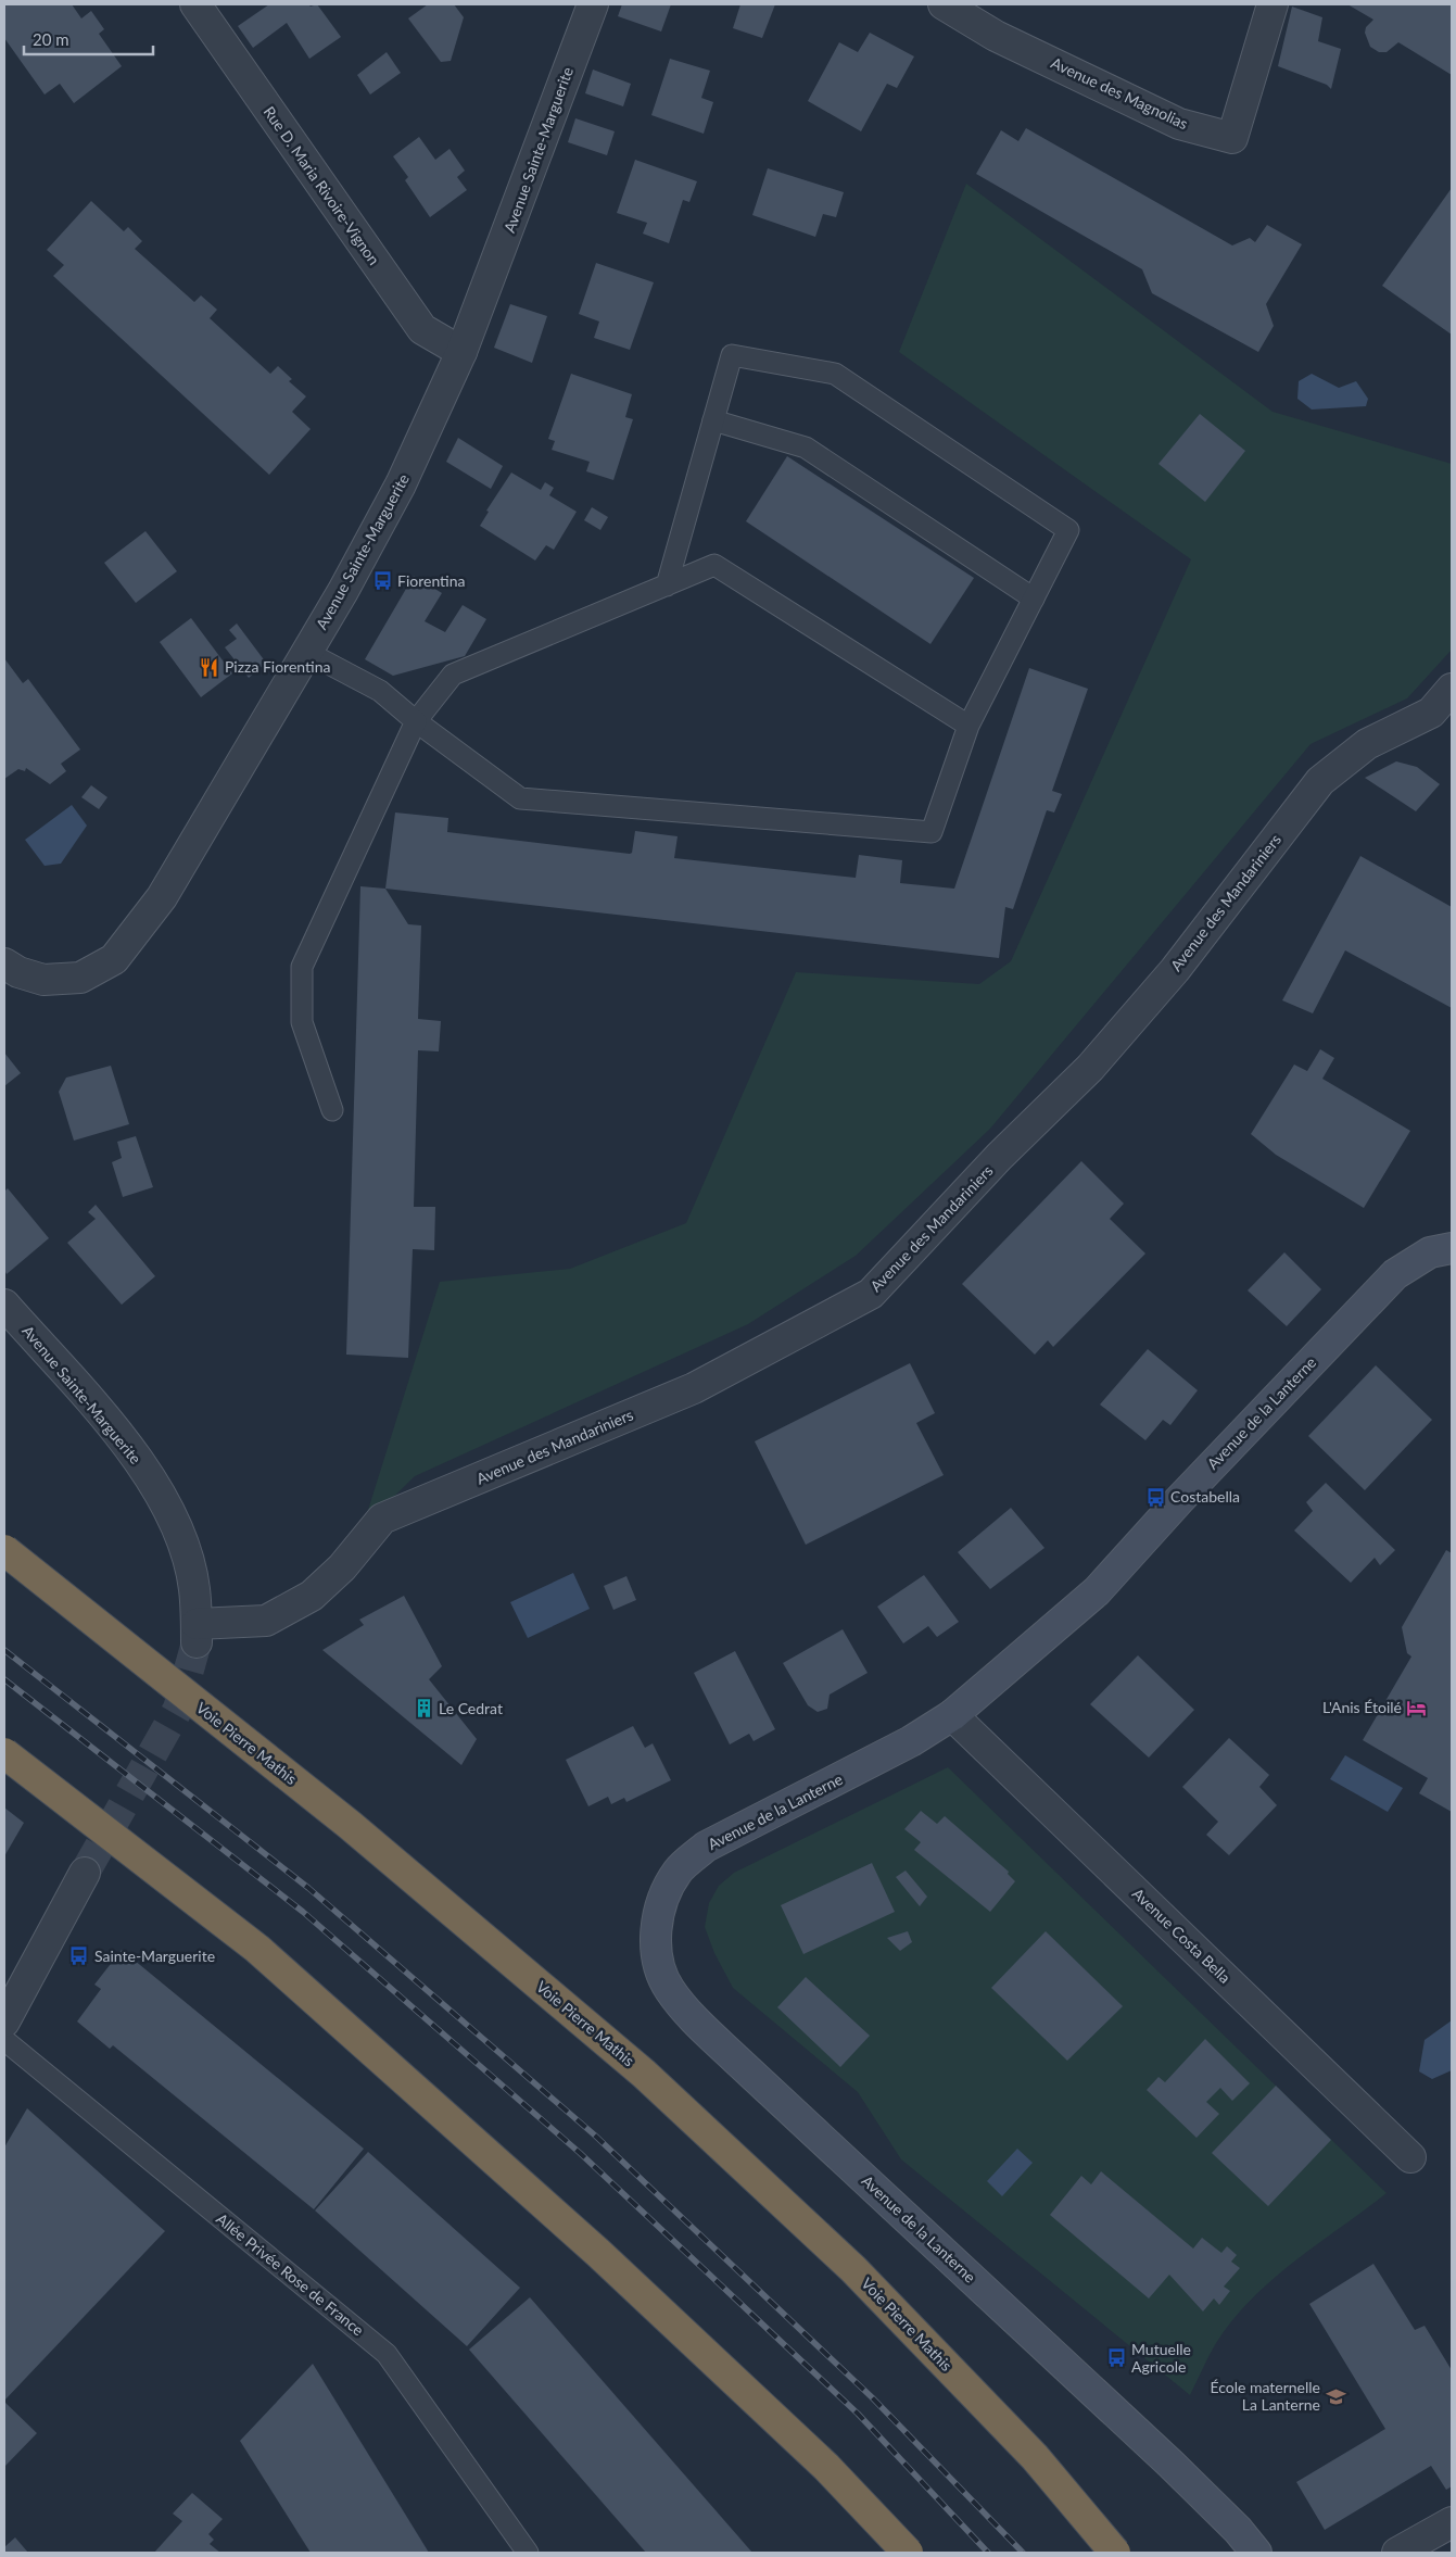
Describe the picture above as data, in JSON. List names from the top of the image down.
{
  "streets": {
    "highway": ["Voie Pierre Mathis"],
    "street": [
      "Avenue des Magnolias",
      "Avenue Sainte-Marguerite",
      "Rue D. Maria Rivoire-Vignon",
      "Avenue des Mandariniers",
      "Avenue de la Lanterne",
      "Avenue Costa Bella"
    ],
    "lane": ["Allée Privée Rose de France"]
  },
  "crossings": [
    ["Avenue Sainte-Marguerite", "Rue D. Maria Rivoire-Vignon"],
    ["Avenue Sainte-Marguerite", "Avenue des Mandariniers"],
    ["Avenue de la Lanterne", "Avenue Costa Bella"]
  ],
  "places": {
    "bus stop": [
      "Fiorentina",
      "Costabella",
      "Sainte-Marguerite",
      "Mutuelle Agricole"
    ],
    "restaurant": ["Pizza Fiorentina"],
    "hotel": ["L'Anis Étoilé"],
    "building": ["Le Cedrat"],
    "school or university": ["École maternelle La Lanterne"]
  },
  "scale_bar": "20 m"
}
